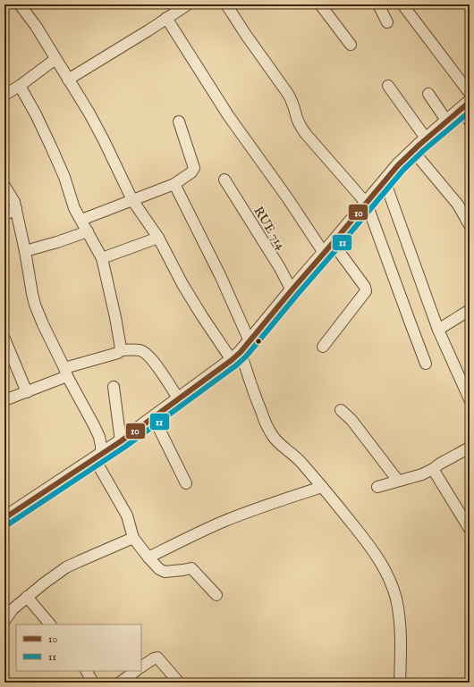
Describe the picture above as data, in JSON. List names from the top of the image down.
{
  "streets": {
    "street": ["RUE 714"]
  },
  "lines": ["transit line 10", "transit line 11"],
  "legend": ["10", "11"]
}
